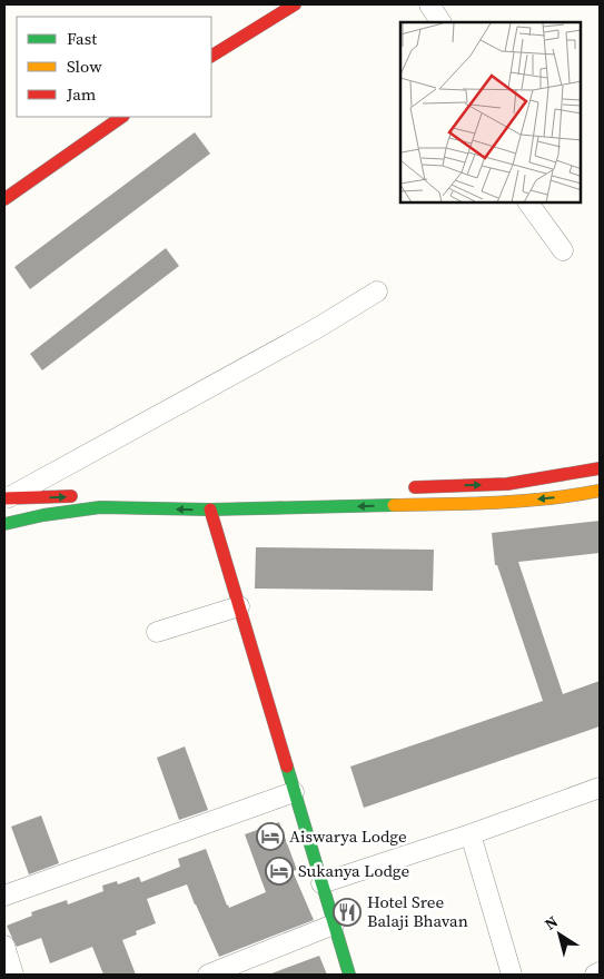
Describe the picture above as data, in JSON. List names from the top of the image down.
{
  "places": {
    "hotel": ["Aiswarya Lodge", "Sukanya Lodge"],
    "restaurant": ["Hotel Sree Balaji Bhavan"]
  },
  "legend": ["Fast", "Slow", "Jam"],
  "north": "top left"
}
